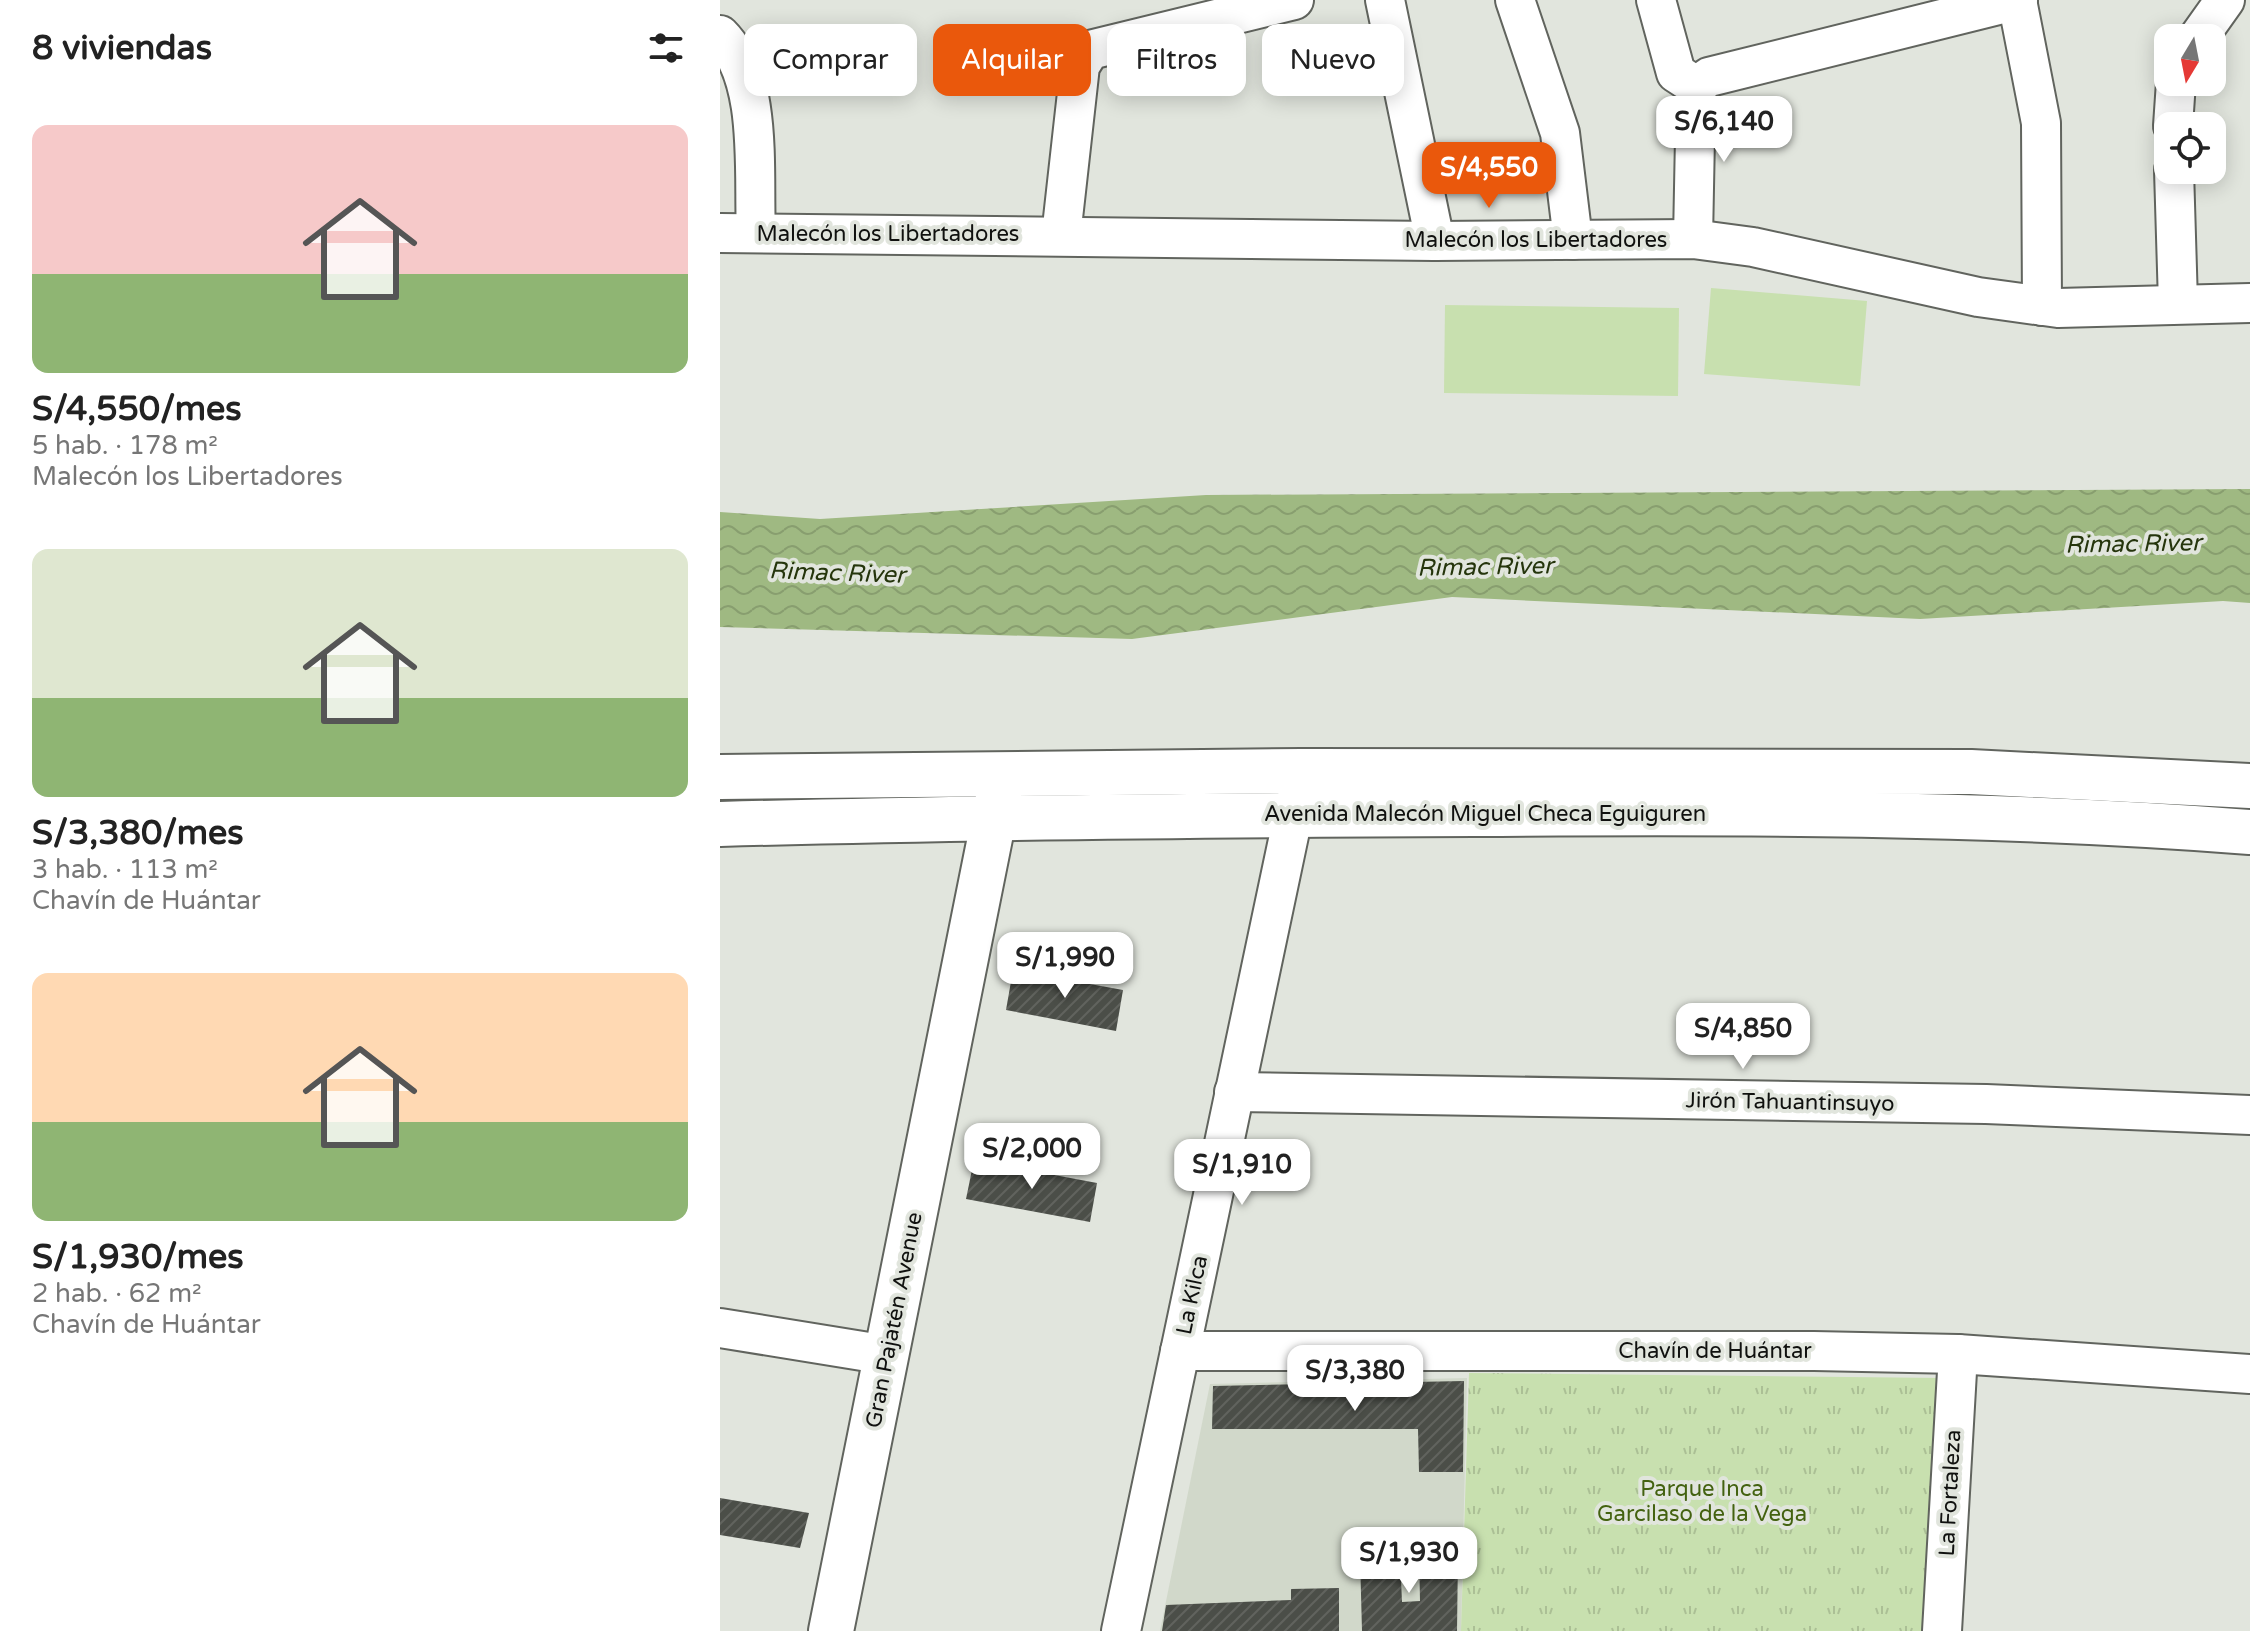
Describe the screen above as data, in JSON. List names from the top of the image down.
{
  "streets": {
    "main road": ["Avenida Malecón Miguel Checa Eguiguren", "Gran Pajatén Avenue"],
    "street": [
      "Malecón los Libertadores",
      "Jirón Tahuantinsuyo",
      "La Kilca",
      "Chavín de Huántar",
      "La Fortaleza"
    ]
  },
  "crossings": [
    ["Avenida Malecón Miguel Checa Eguiguren", "La Kilca"],
    ["Avenida Malecón Miguel Checa Eguiguren", "Gran Pajatén Avenue"],
    ["Jirón Tahuantinsuyo", "La Kilca"],
    ["La Kilca", "Chavín de Huántar"],
    ["Chavín de Huántar", "La Fortaleza"]
  ],
  "water": ["Rimac River"],
  "parks": ["Parque Inca Garcilaso de la Vega"],
  "north": "bottom",
  "page": {
    "heading": "8 viviendas",
    "chip": [
      "Comprar",
      "Alquilar",
      "Filtros",
      "Nuevo"
    ],
    "list": [
      {
        "name": "S/4,550/mes",
        "note": "5 hab. · 178 m² · Malecón los Libertadores"
      },
      {
        "name": "S/3,380/mes",
        "note": "3 hab. · 113 m² · Chavín de Huántar"
      },
      {
        "name": "S/1,930/mes",
        "note": "2 hab. · 62 m² · Chavín de Huántar"
      }
    ],
    "price": [
      "S/6,140",
      "S/4,550",
      "S/1,990",
      "S/4,850",
      "S/2,000",
      "S/1,910",
      "S/3,380",
      "S/1,930"
    ]
  }
}
